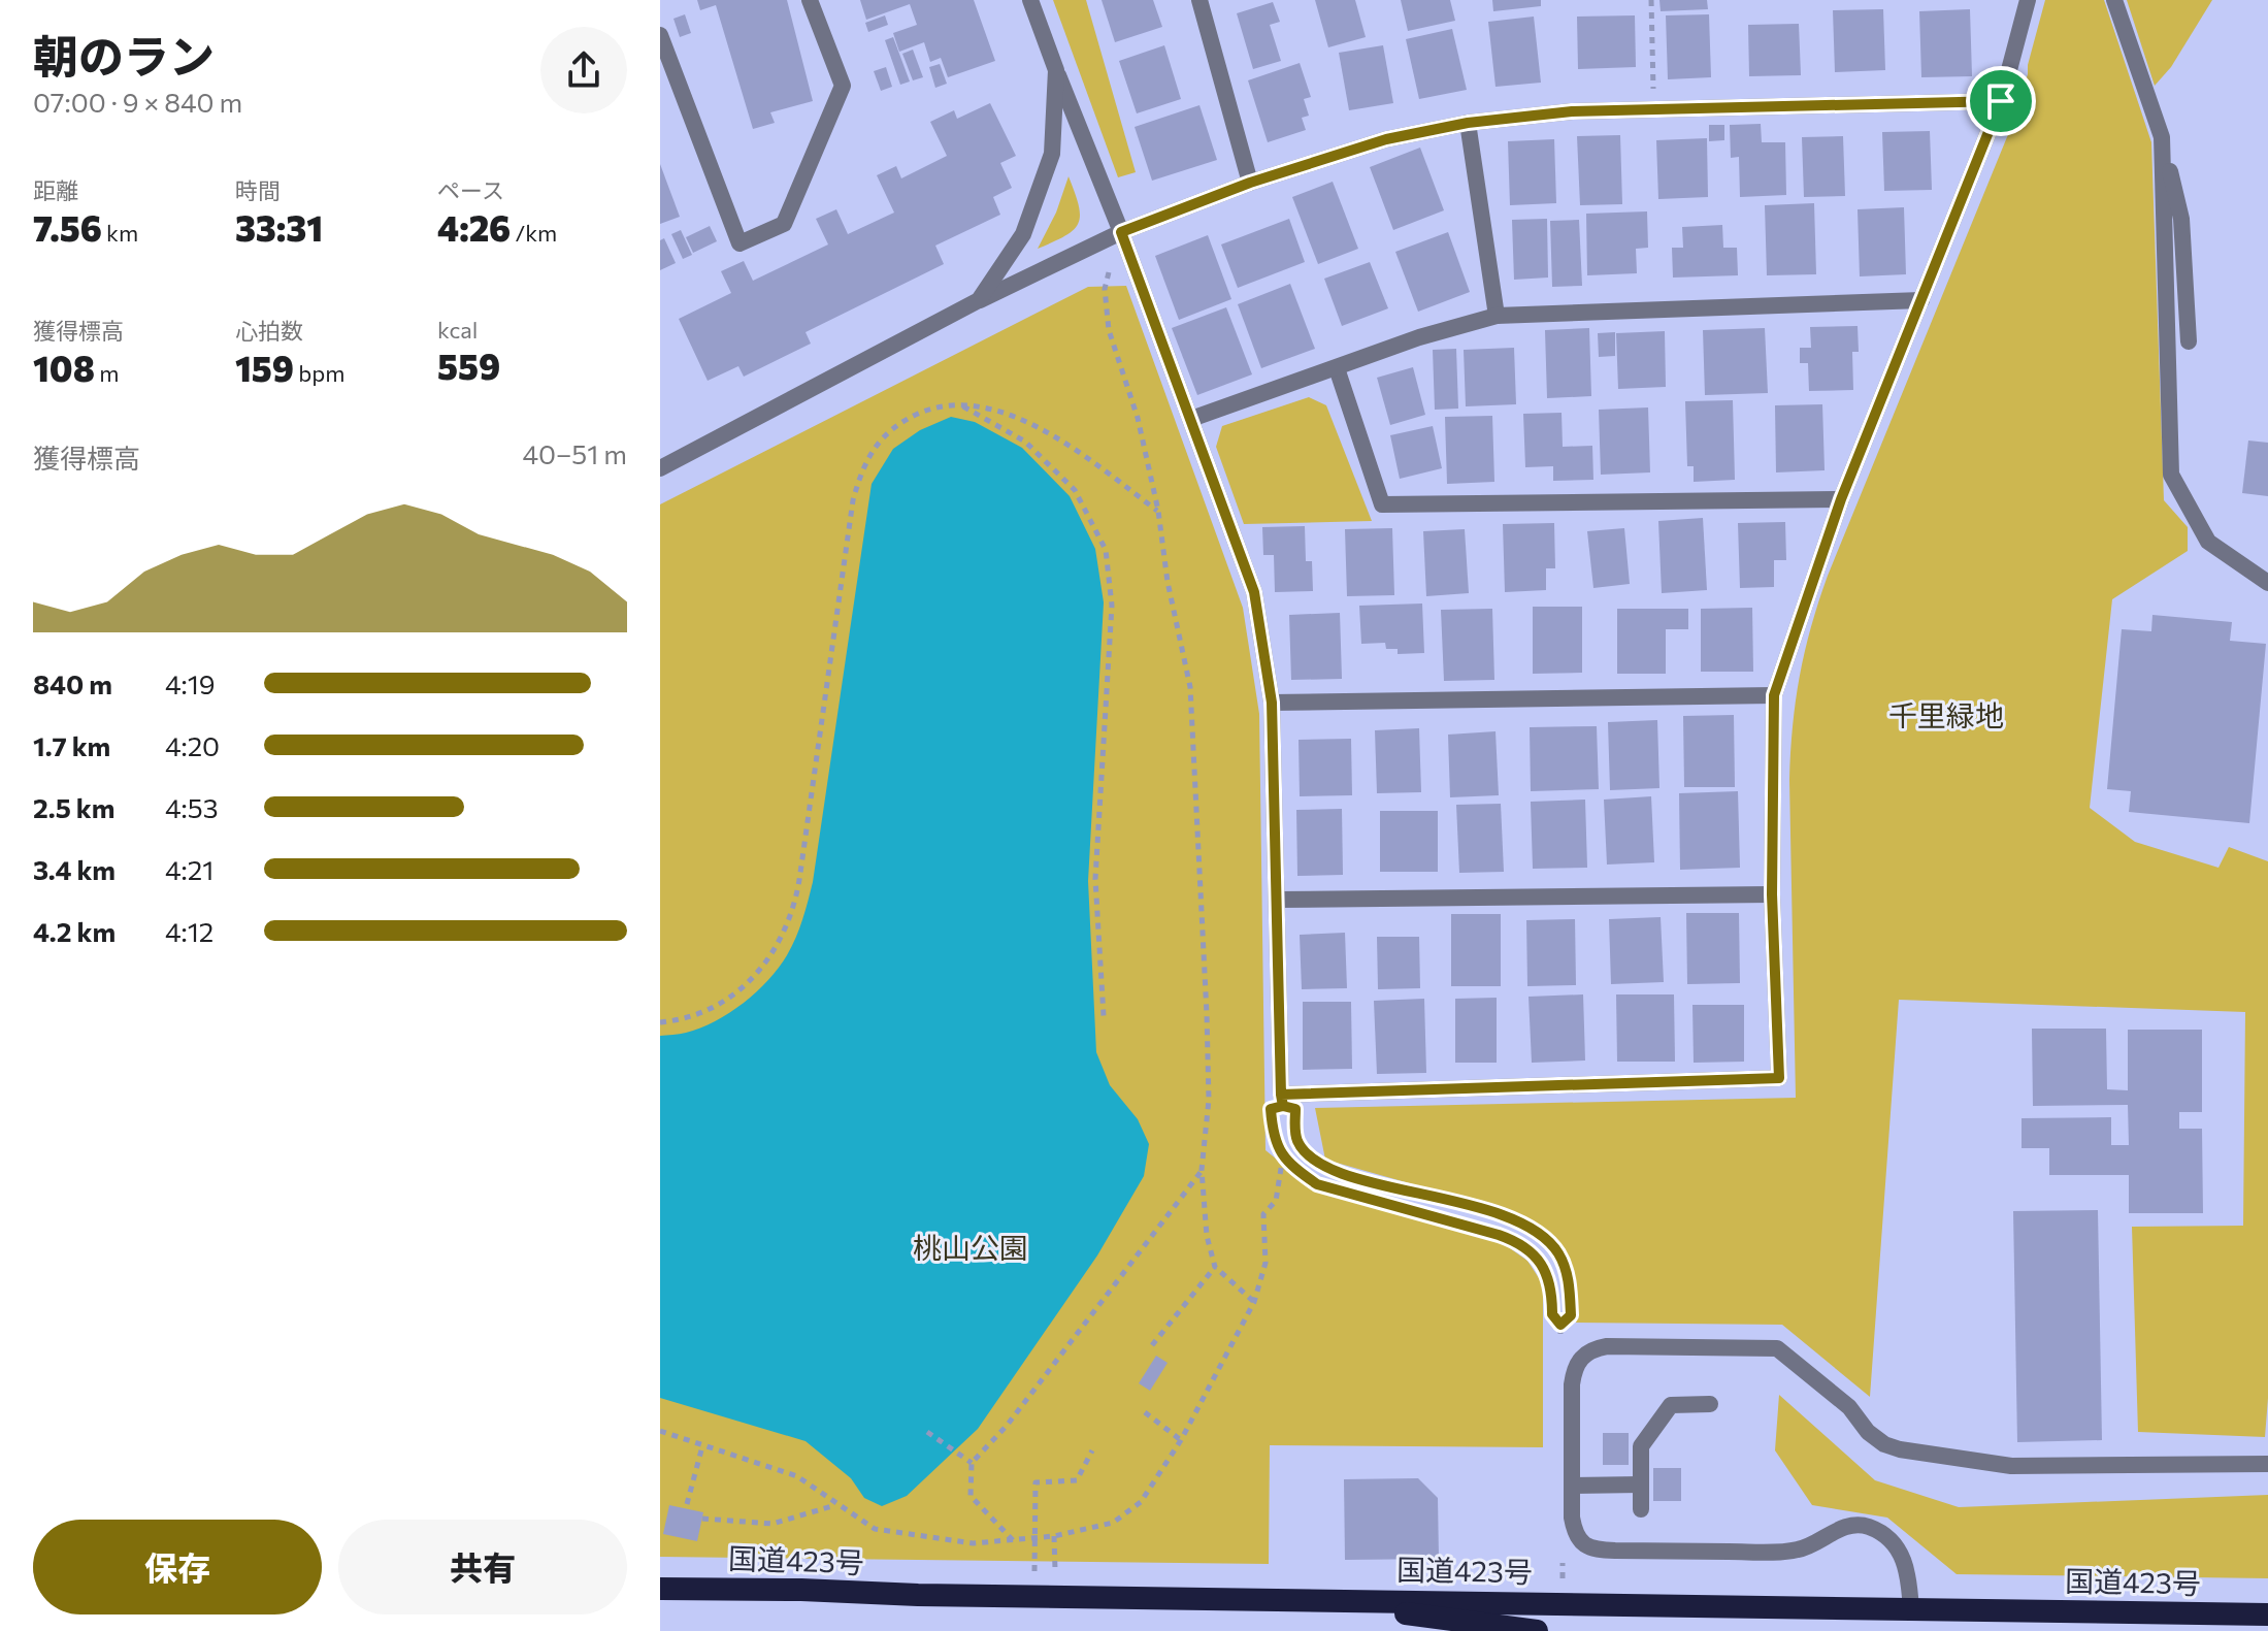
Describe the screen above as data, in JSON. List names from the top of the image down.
{
  "streets": {
    "highway": ["国道423号"]
  },
  "parks": ["千里緑地", "桃山公園"],
  "page": {
    "heading": ["朝のラン", "07:00 · 9 × 840 m"],
    "stats": [
      ["距離", "7.56 km"],
      ["時間", "33:31"],
      ["ペース", "4:26 /km"],
      ["獲得標高", "108 m"],
      ["心拍数", "159 bpm"],
      ["kcal", "559"]
    ],
    "chart": ["獲得標高", "40–51 m"],
    "list": [
      {
        "name": "840 m",
        "note": "4:19"
      },
      {
        "name": "1.7 km",
        "note": "4:20"
      },
      {
        "name": "2.5 km",
        "note": "4:53"
      },
      {
        "name": "3.4 km",
        "note": "4:21"
      },
      {
        "name": "4.2 km",
        "note": "4:12"
      }
    ],
    "buttons": ["保存", "共有"]
  }
}
